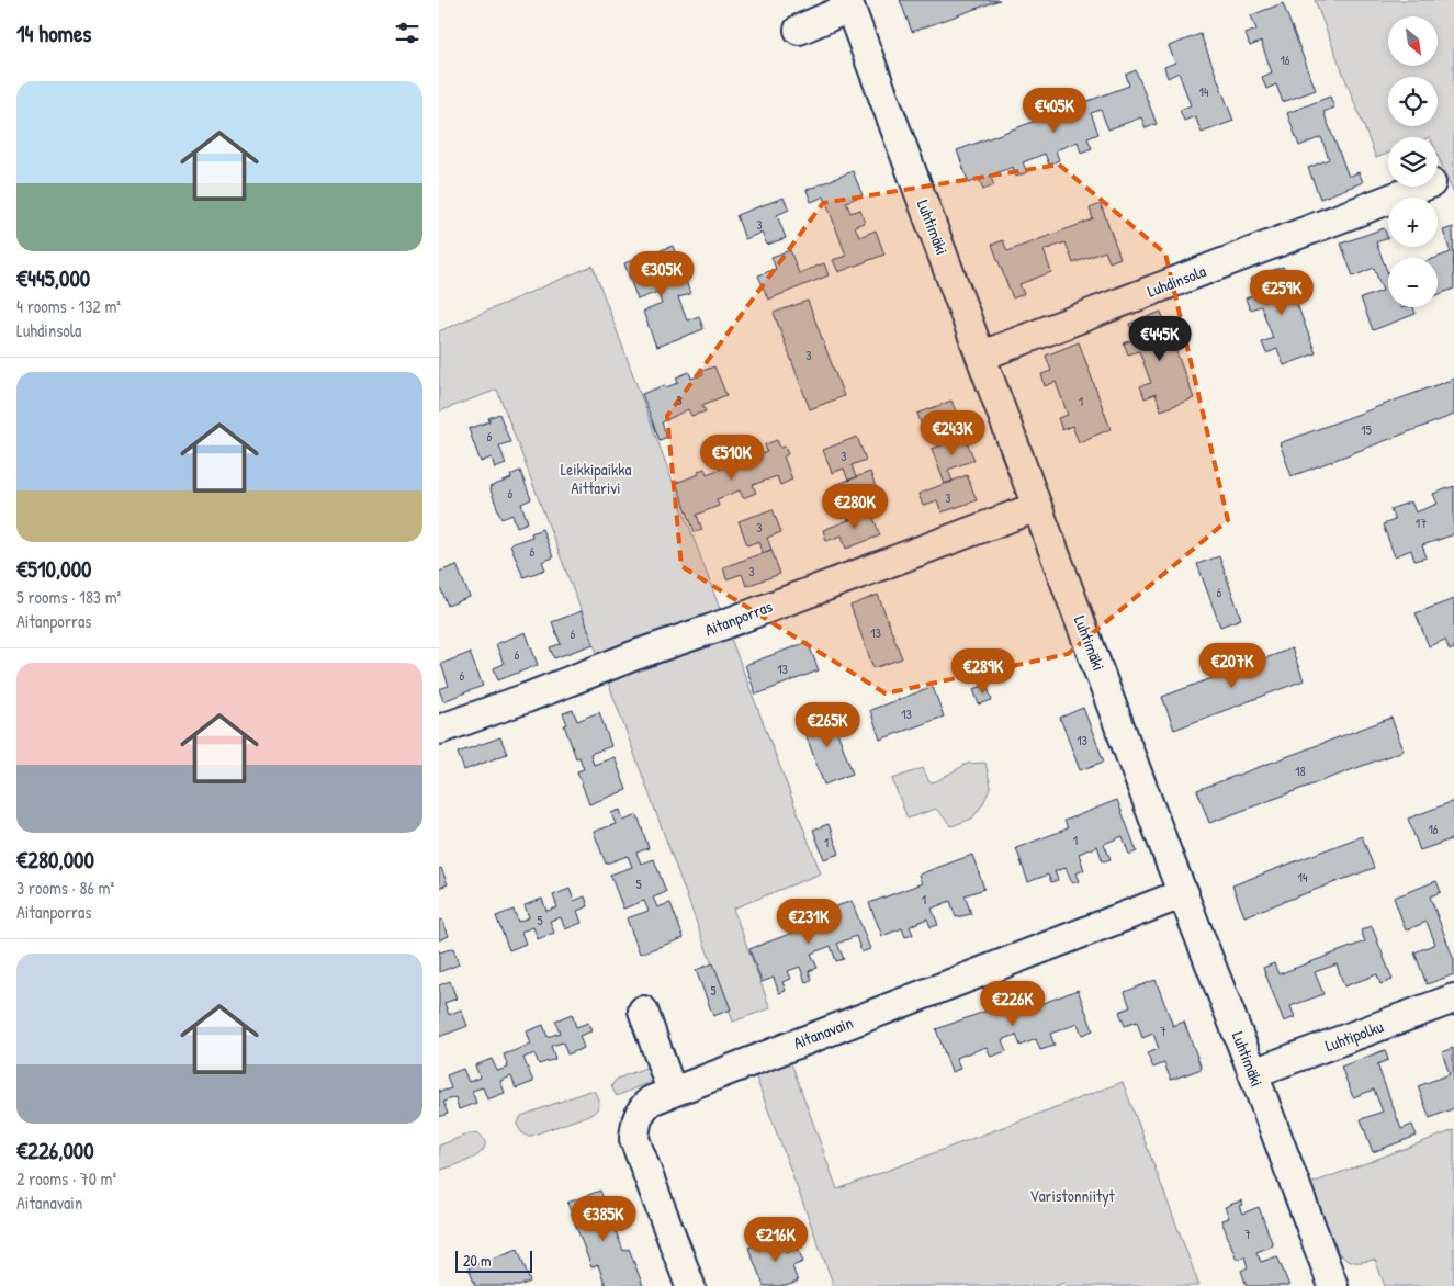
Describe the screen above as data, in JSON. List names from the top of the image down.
{
  "streets": {
    "street": [
      "Luhtimäki",
      "Luhdinsola",
      "Aitanporras",
      "Aitanavain",
      "Luhtipolku"
    ]
  },
  "crossings": [
    ["Luhtimäki", "Luhdinsola"],
    ["Luhtimäki", "Aitanporras"],
    ["Luhtimäki", "Aitanavain"],
    ["Luhtimäki", "Luhtipolku"]
  ],
  "parks": ["Leikkipaikka Aittarivi", "Varistonniityt"],
  "house_numbers": [
    "16",
    "14",
    "3",
    "3",
    "3",
    "1",
    "15",
    "6",
    "3",
    "6",
    "3",
    "17",
    "3",
    "6",
    "3",
    "6",
    "13",
    "6",
    "6",
    "13",
    "6",
    "13",
    "13",
    "18",
    "16",
    "1",
    "1",
    "14",
    "5",
    "1",
    "5",
    "5",
    "7",
    "7"
  ],
  "scale_bar": "20 m",
  "north": "bottom right",
  "page": {
    "heading": "14 homes",
    "map_buttons": ["+", "−"],
    "list": [
      {
        "name": "€445,000",
        "note": "4 rooms · 132 m² · Luhdinsola"
      },
      {
        "name": "€510,000",
        "note": "5 rooms · 183 m² · Aitanporras"
      },
      {
        "name": "€280,000",
        "note": "3 rooms · 86 m² · Aitanporras"
      },
      {
        "name": "€226,000",
        "note": "2 rooms · 70 m² · Aitanavain"
      }
    ],
    "price": [
      "€405K",
      "€305K",
      "€259K",
      "€445K",
      "€243K",
      "€510K",
      "€280K",
      "€207K",
      "€289K",
      "€265K",
      "€231K",
      "€226K",
      "€385K",
      "€216K"
    ],
    "scale": "20 m"
  }
}
